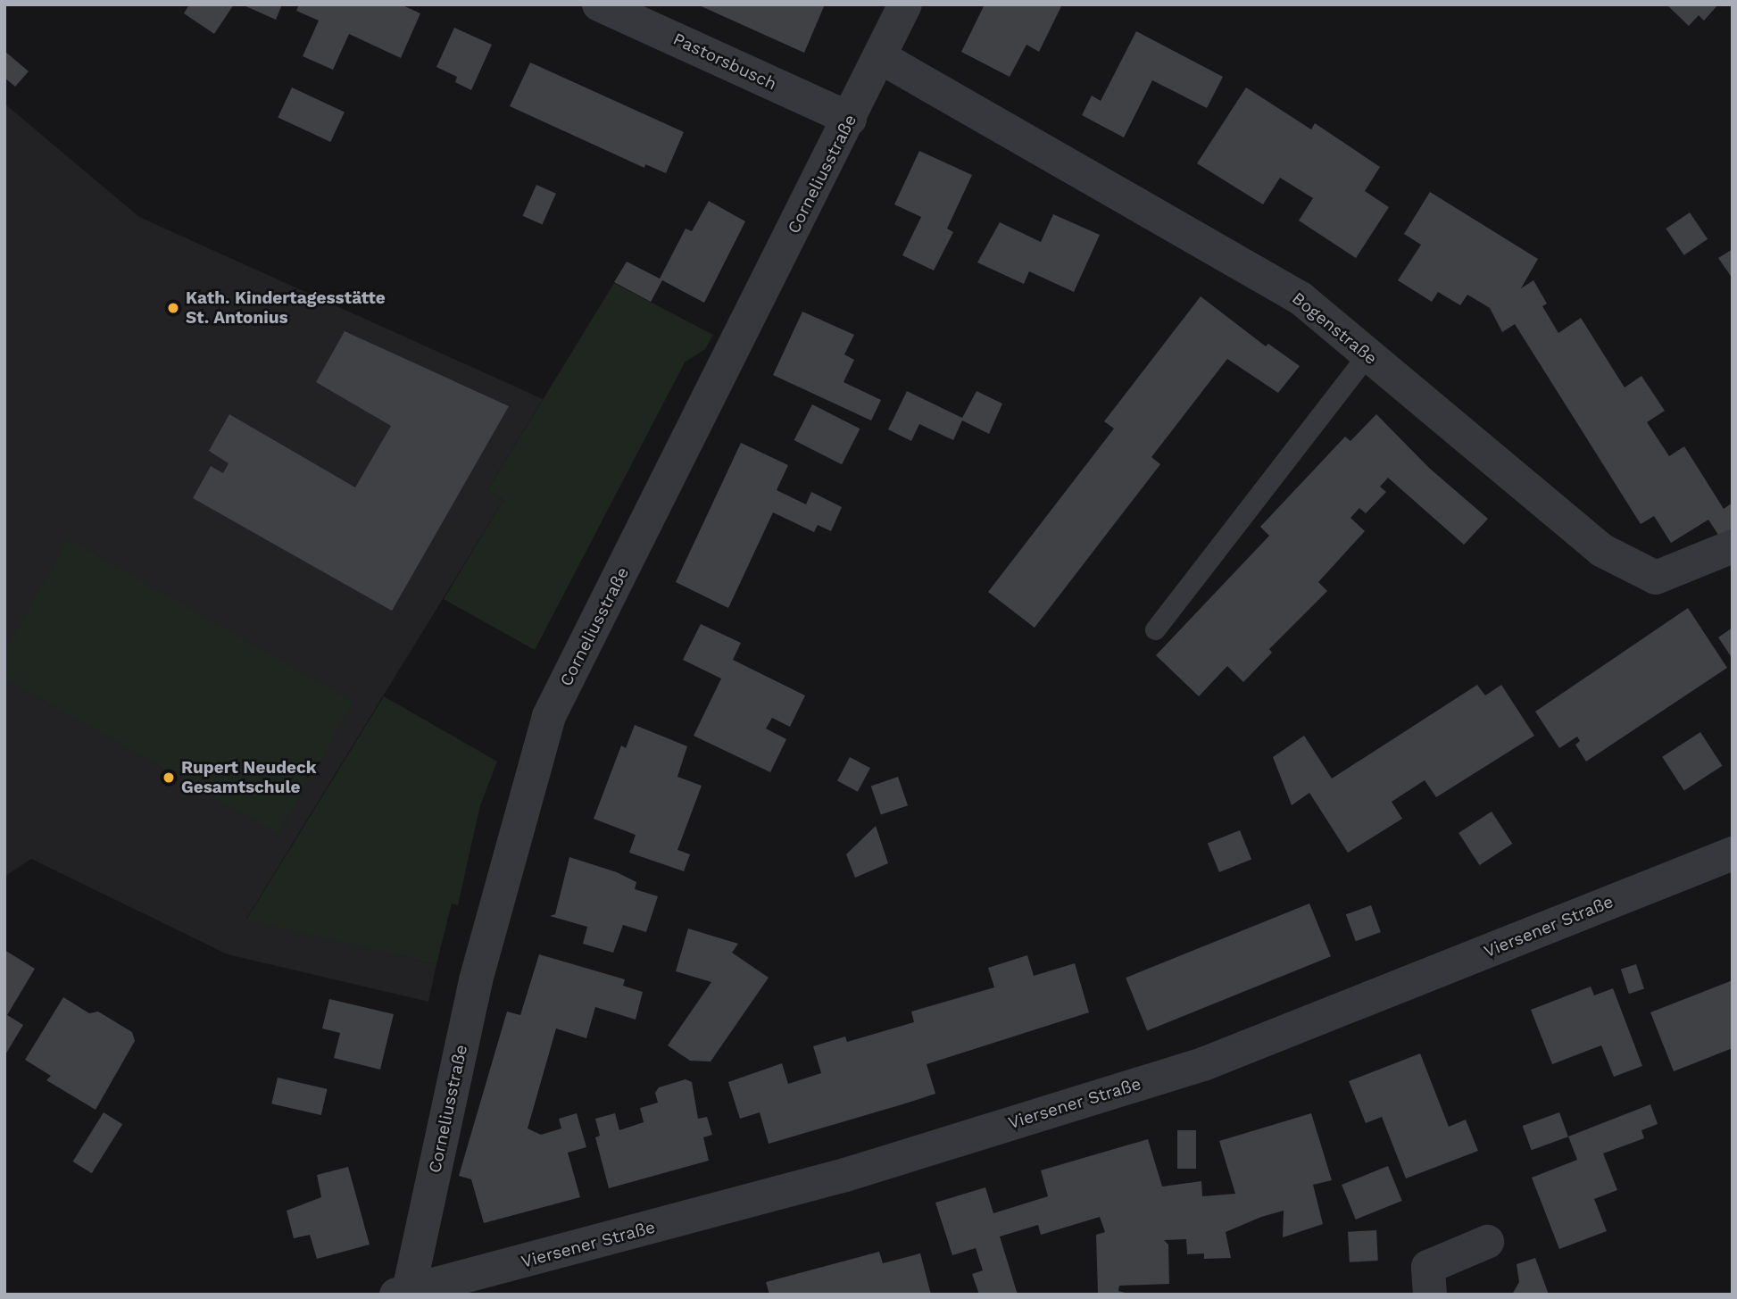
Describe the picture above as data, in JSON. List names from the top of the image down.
{
  "streets": {
    "street": [
      "Pastorsbusch",
      "Corneliusstraße",
      "Bogenstraße",
      "Viersener Straße"
    ]
  },
  "crossings": [
    ["Pastorsbusch", "Corneliusstraße"],
    ["Corneliusstraße", "Bogenstraße"],
    ["Corneliusstraße", "Viersener Straße"]
  ],
  "places": ["Kath. Kindertagesstätte St. Antonius", "Rupert Neudeck Gesamtschule"]
}
